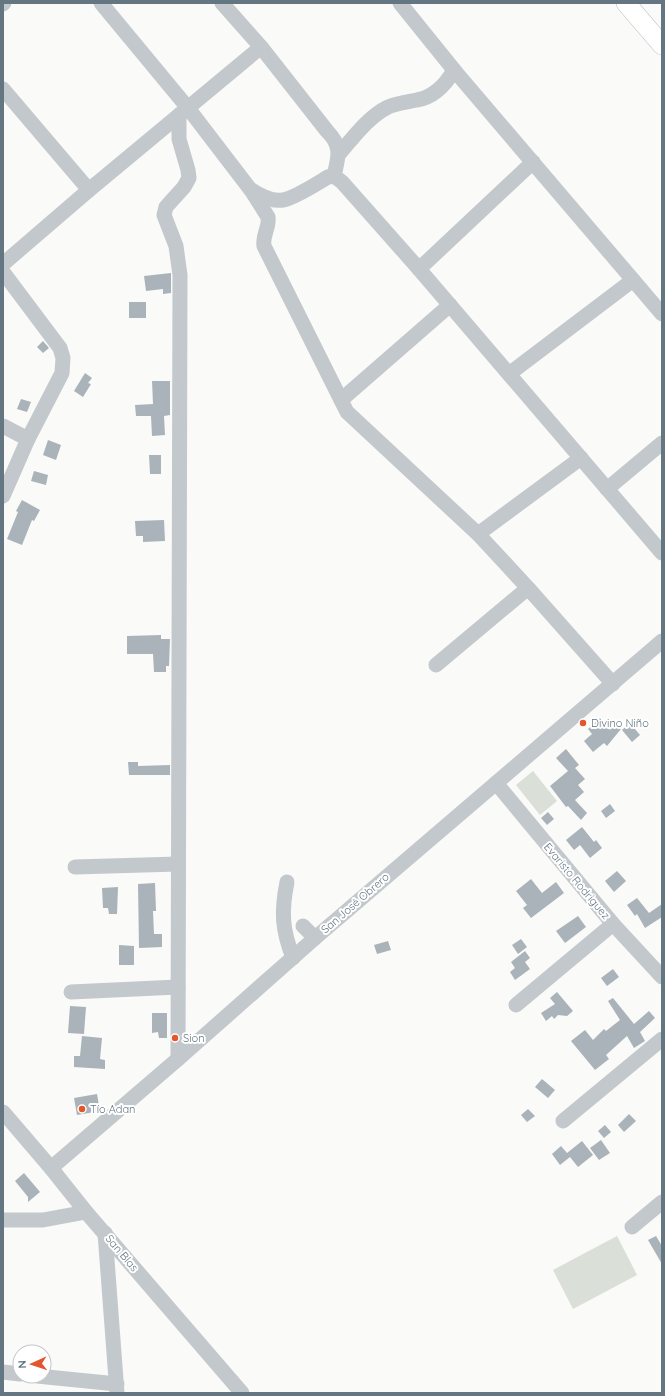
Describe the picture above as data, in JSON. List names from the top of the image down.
{
  "streets": {
    "street": ["Evaristo Rodriguez", "San José Obrero", "San Blas"]
  },
  "crossings": [
    ["Evaristo Rodriguez", "San José Obrero"],
    ["San José Obrero", "San Blas"]
  ],
  "places": ["Divino Niño", "Sion", "Tío Adan"],
  "north": "left"
}
